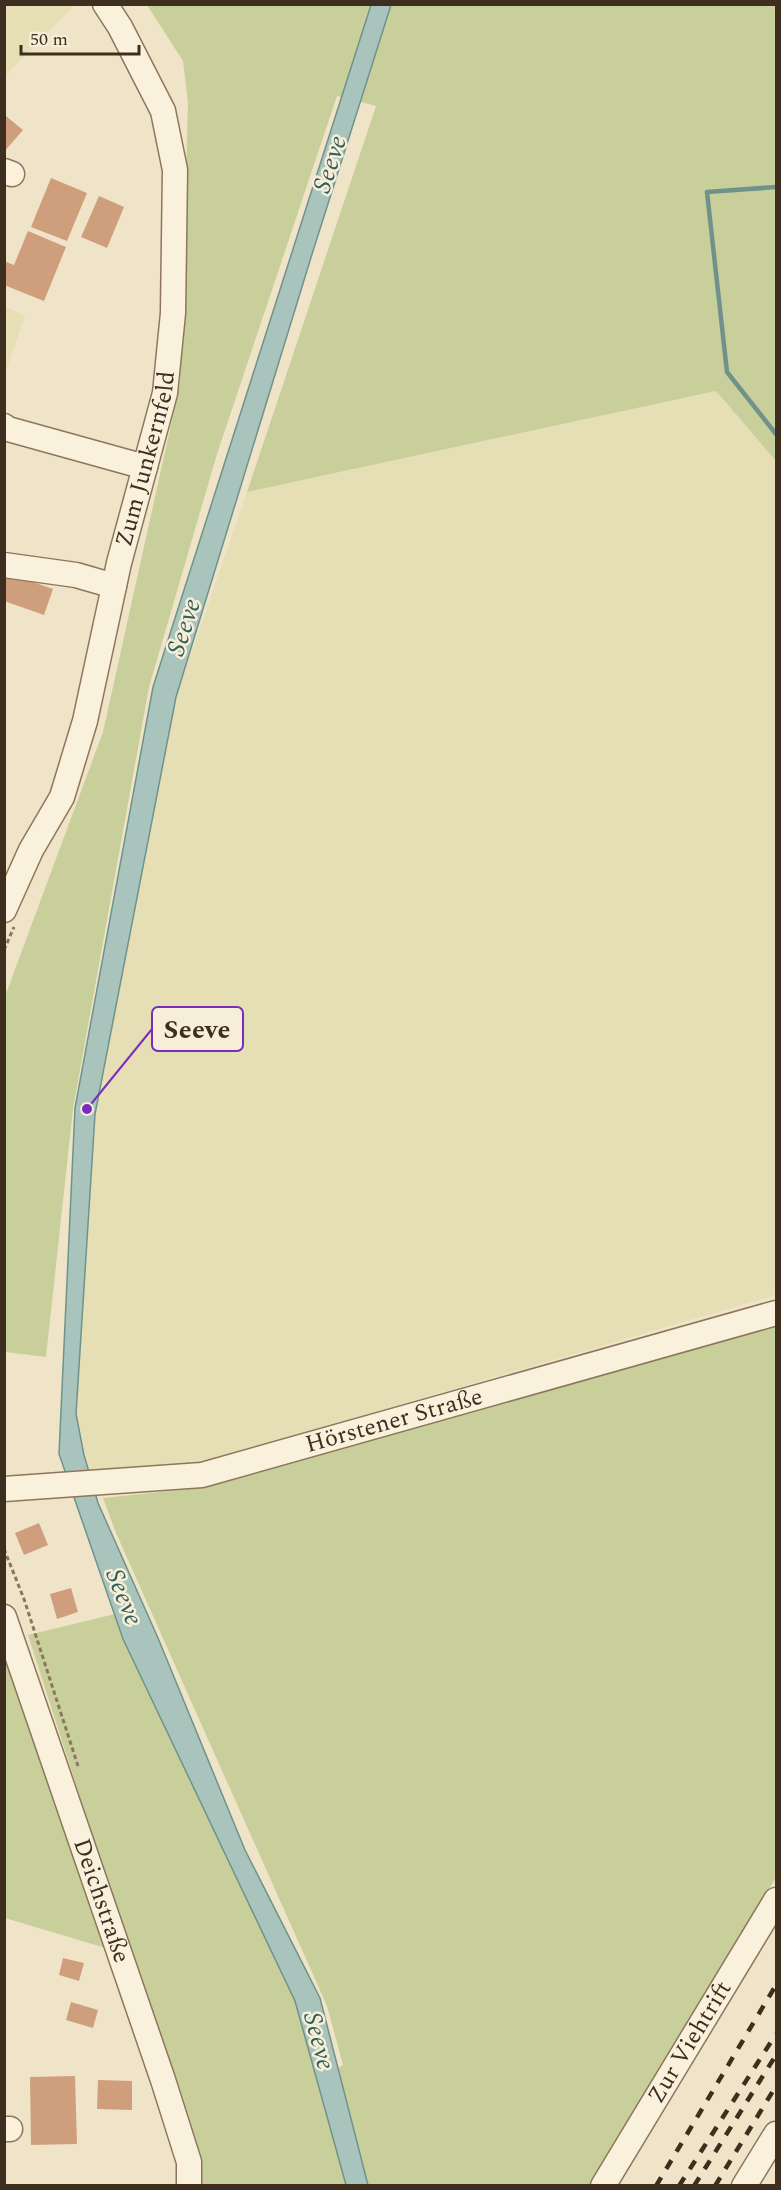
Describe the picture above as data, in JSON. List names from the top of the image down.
{
  "streets": {
    "street": [
      "Zum Junkernfeld",
      "Hörstener Straße",
      "Deichstraße",
      "Zur Viehtrift"
    ]
  },
  "water": ["Seeve"],
  "places": ["Seeve"],
  "scale_bar": "50 m"
}
